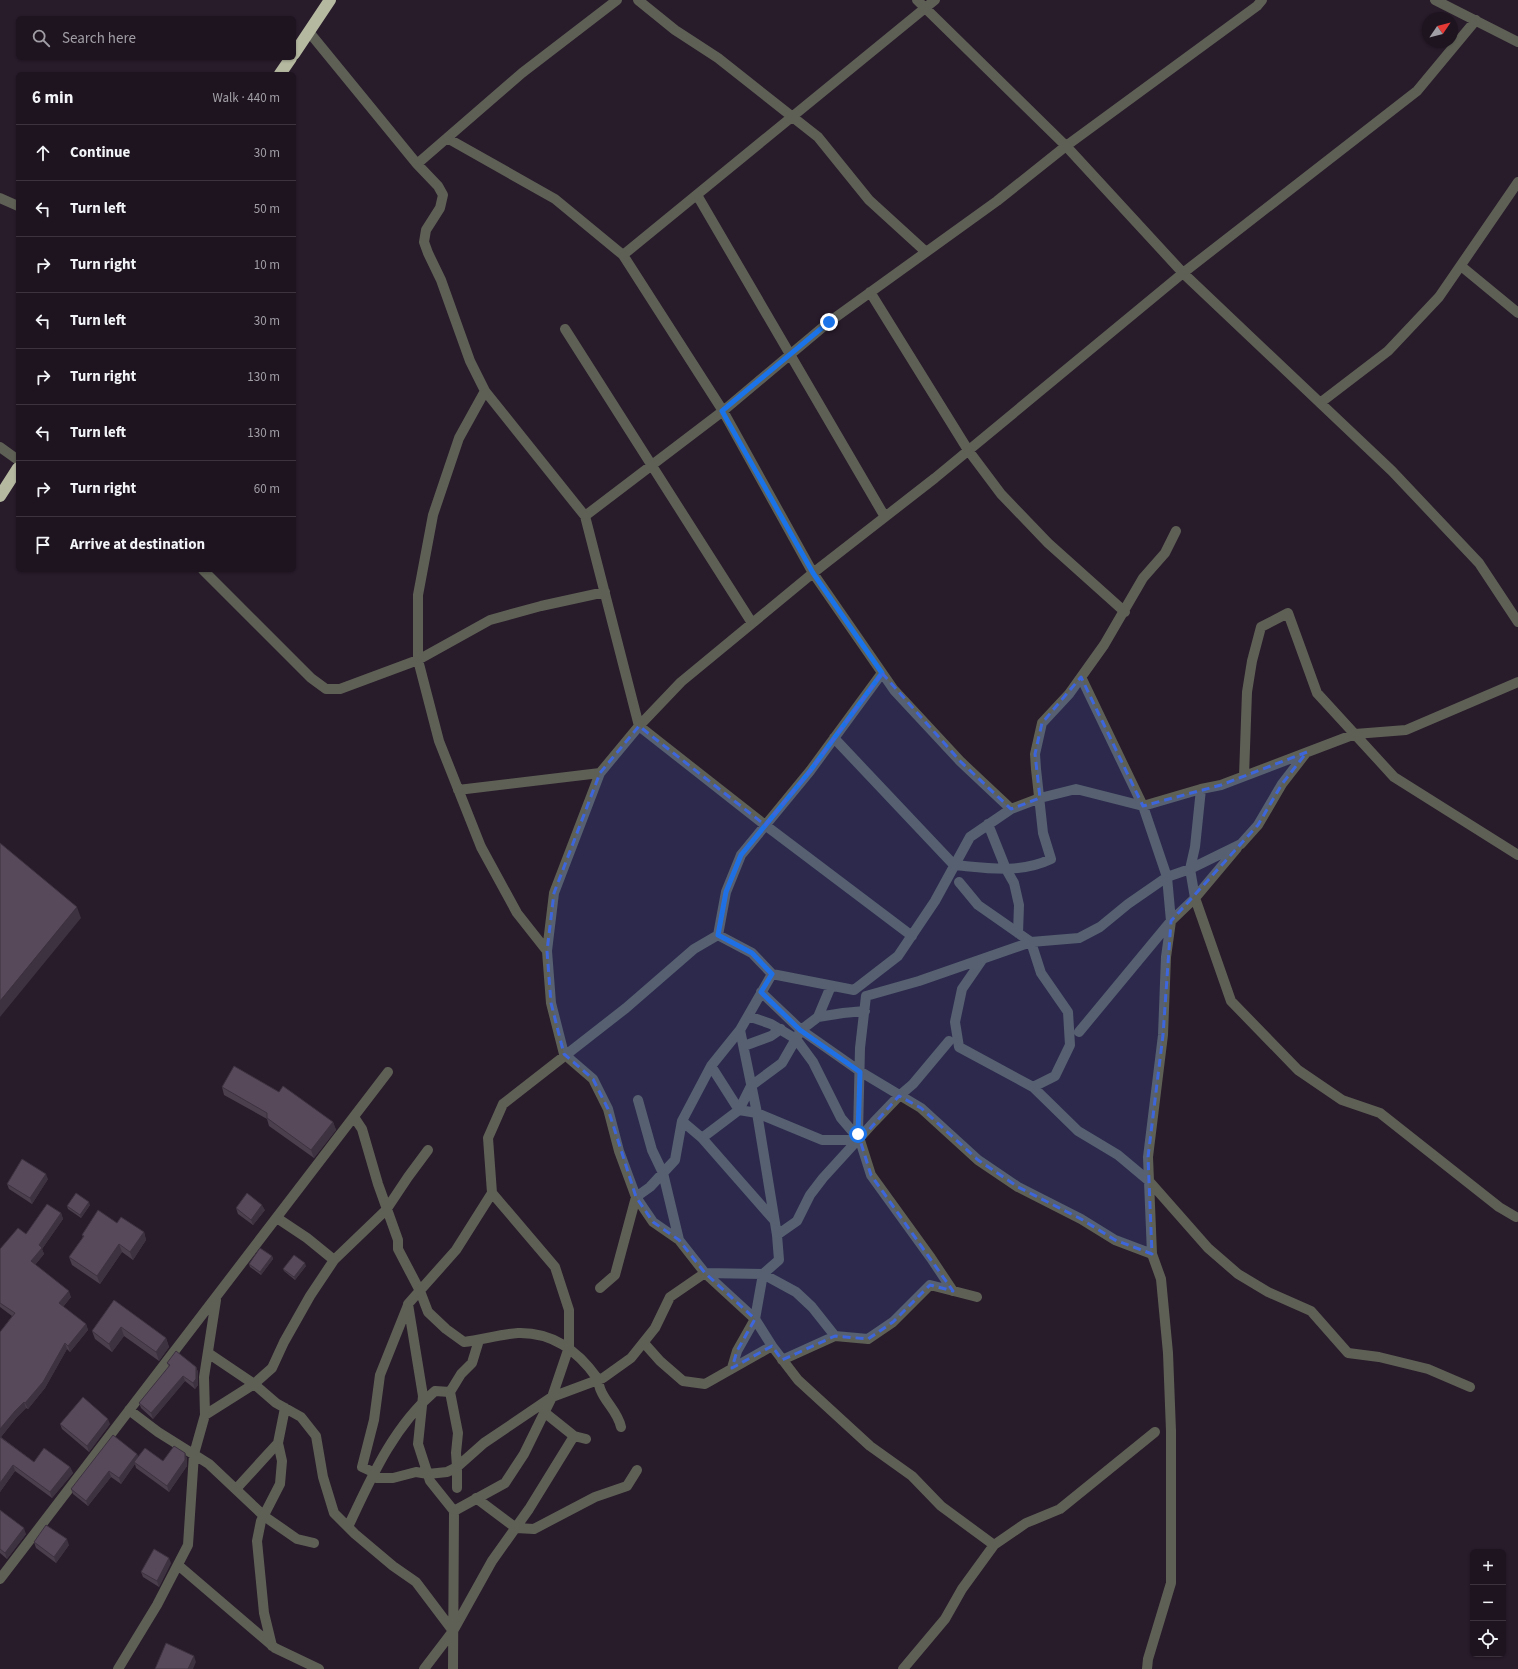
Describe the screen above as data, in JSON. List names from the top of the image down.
{
  "north": "top right",
  "page": {
    "search": "Search here",
    "heading": ["6 min", "Walk · 440 m"],
    "list": [
      ["Continue", "30 m"],
      ["Turn left", "50 m"],
      ["Turn right", "10 m"],
      ["Turn left", "30 m"],
      ["Turn right", "130 m"],
      ["Turn left", "130 m"],
      ["Turn right", "60 m"],
      "Arrive at destination"
    ],
    "map_buttons": ["+", "−"]
  }
}
